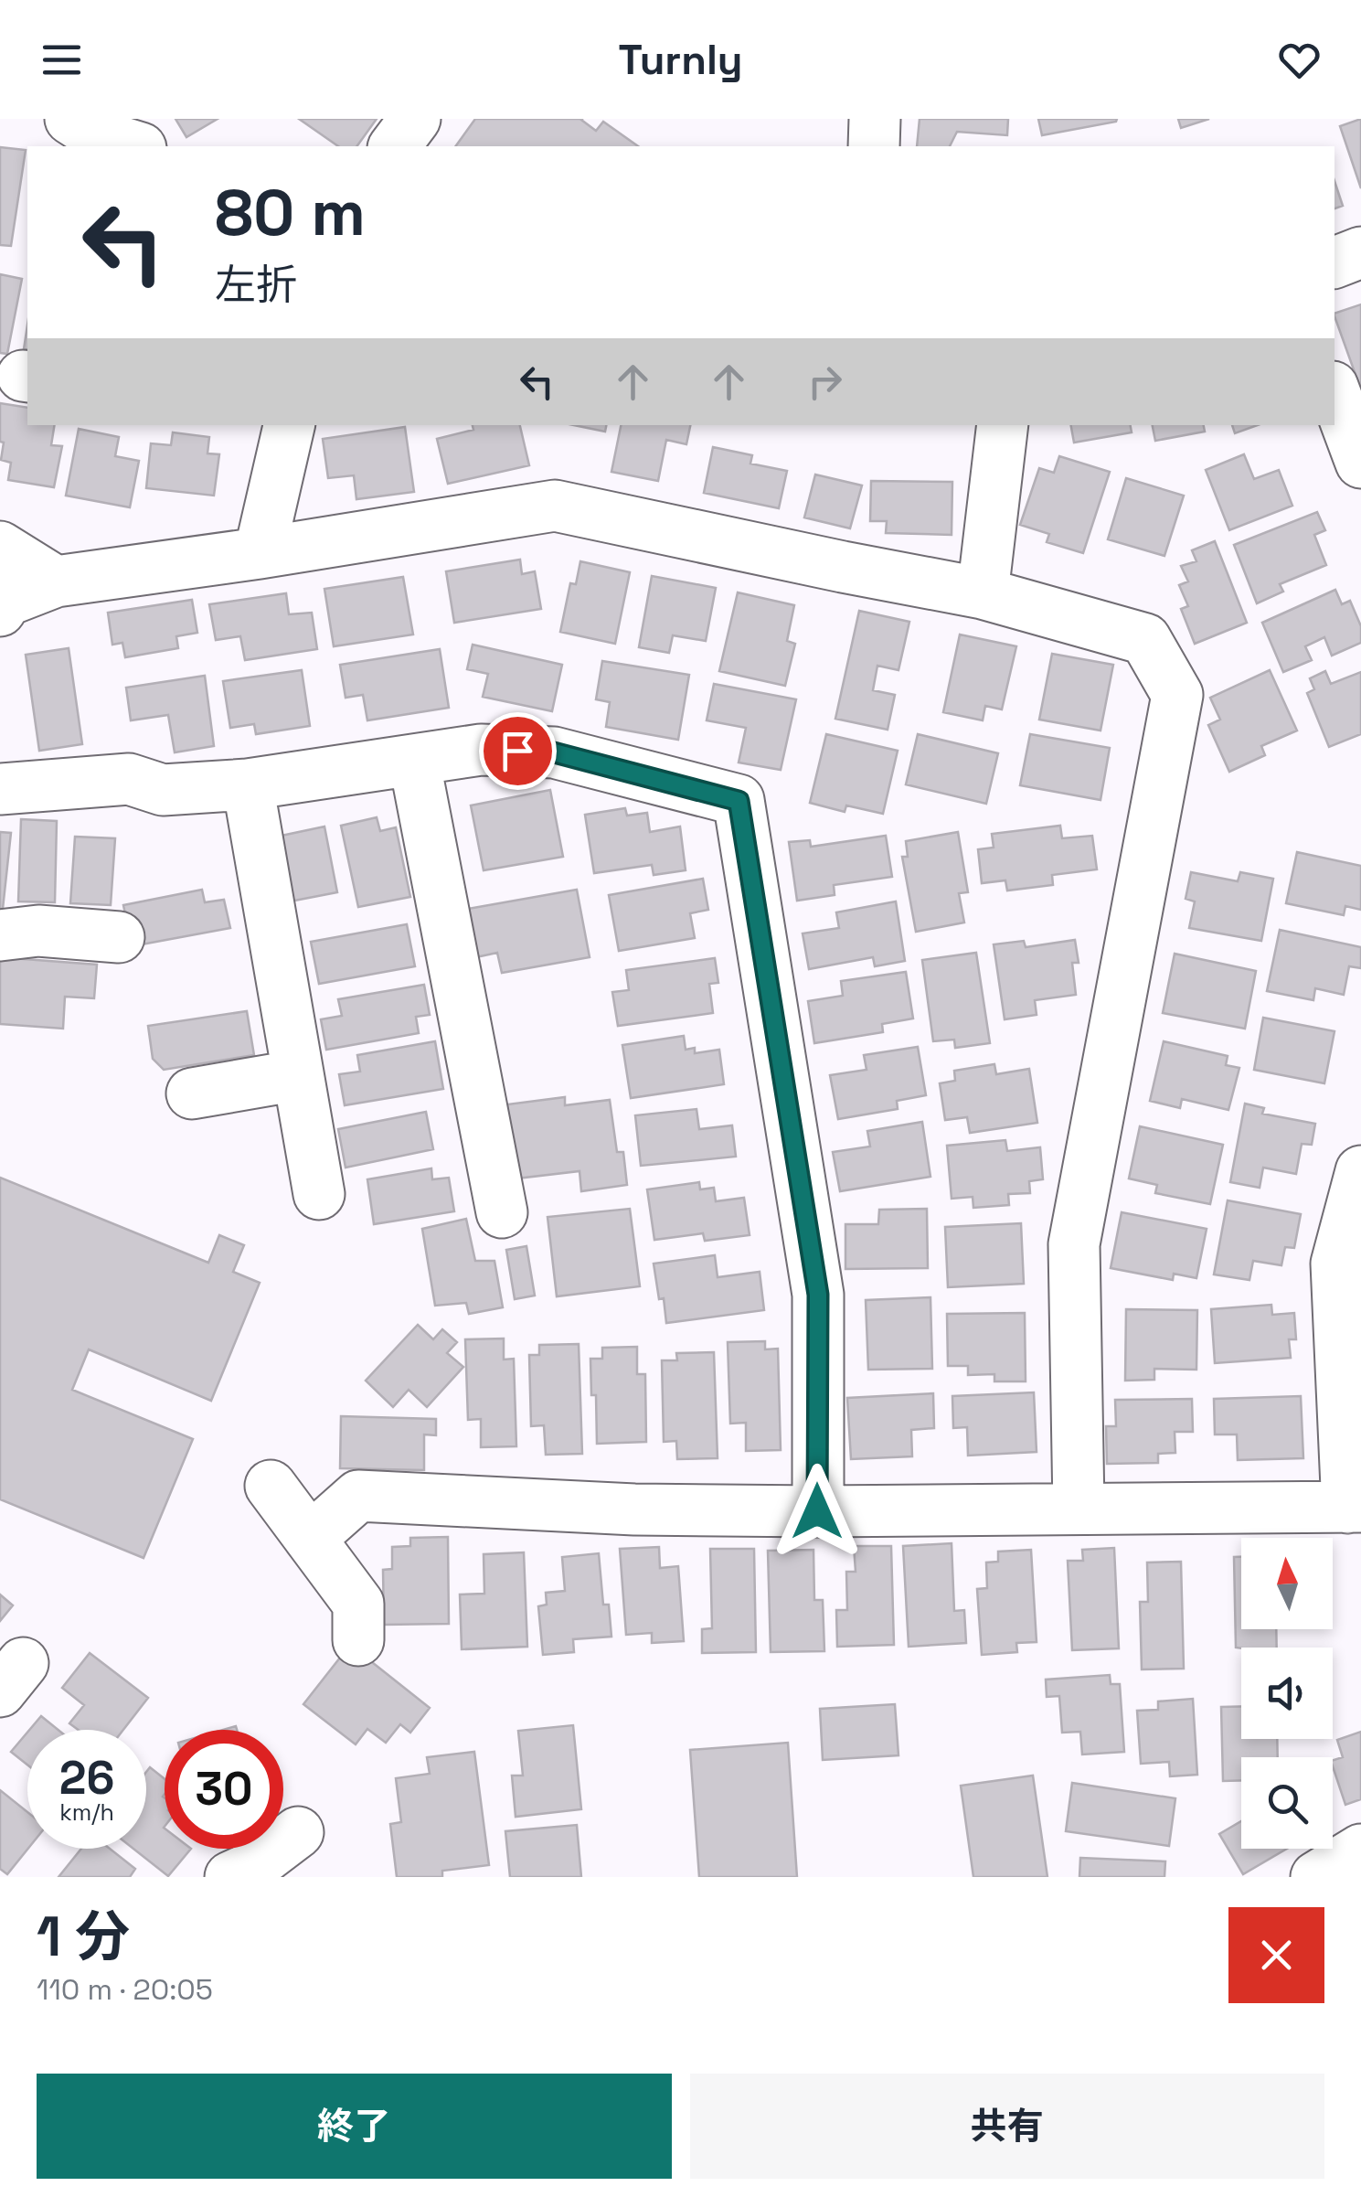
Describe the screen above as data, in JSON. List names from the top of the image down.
{
  "north": "top",
  "page": {
    "header": "Turnly",
    "turn": ["80 m", "左折"],
    "speed": "26 km/h",
    "limit": "30",
    "heading": ["1 分", "110 m · 20:05"],
    "buttons": ["終了", "共有"]
  }
}
